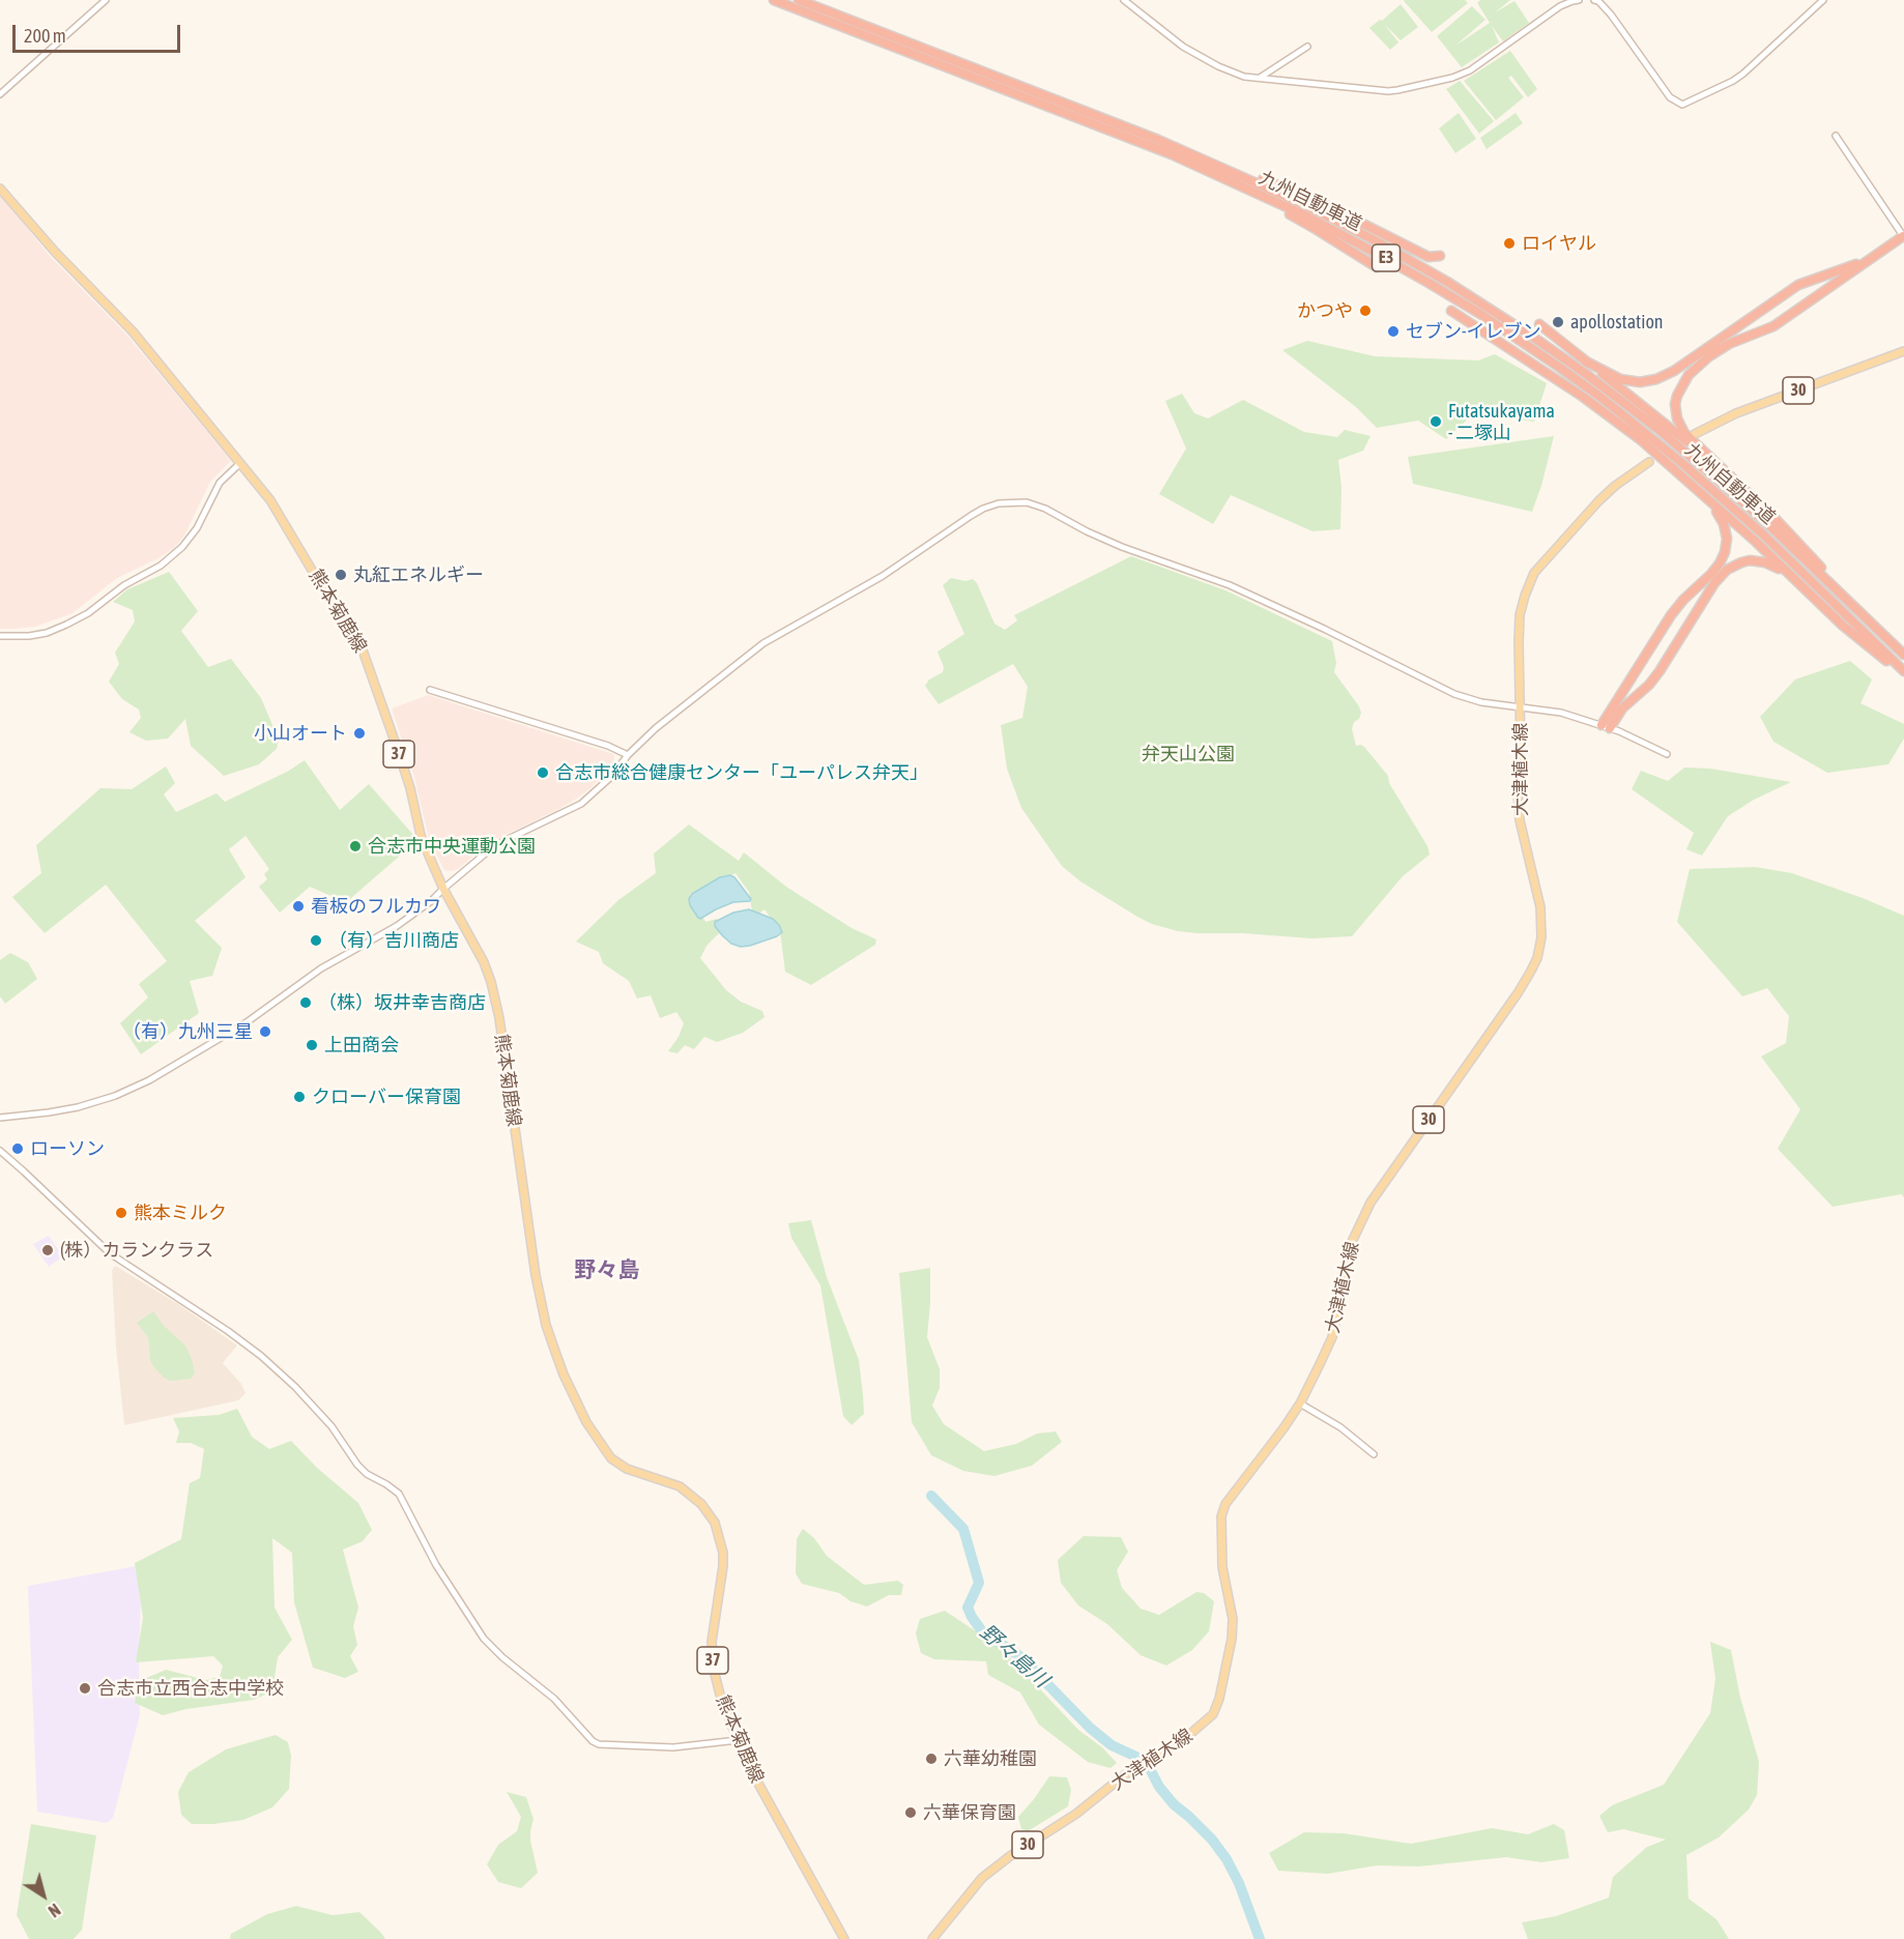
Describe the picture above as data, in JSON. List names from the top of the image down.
{
  "streets": {
    "highway": ["九州自動車道", "E3"],
    "main road": [
      "30",
      "熊本菊鹿線",
      "37",
      "大津植木線"
    ]
  },
  "districts": ["野々島"],
  "water": ["野々島川"],
  "parks": ["弁天山公園"],
  "places": [
    "ロイヤル",
    "かつや",
    "apollostation",
    "セブン-イレブン",
    "Futatsukayama - 二塚山",
    "丸紅エネルギー",
    "小山オート",
    "合志市総合健康センター「ユーパレス弁天」",
    "合志市中央運動公園",
    "看板のフルカワ",
    "（有）吉川商店",
    "（株）坂井幸吉商店",
    "（有）九州三星",
    "上田商会",
    "クローバー保育園",
    "ローソン",
    "熊本ミルク",
    "(株）カランクラス",
    "合志市立西合志中学校",
    "六華幼稚園",
    "六華保育園"
  ],
  "scale_bar": "200 m",
  "north": "bottom right"
}
